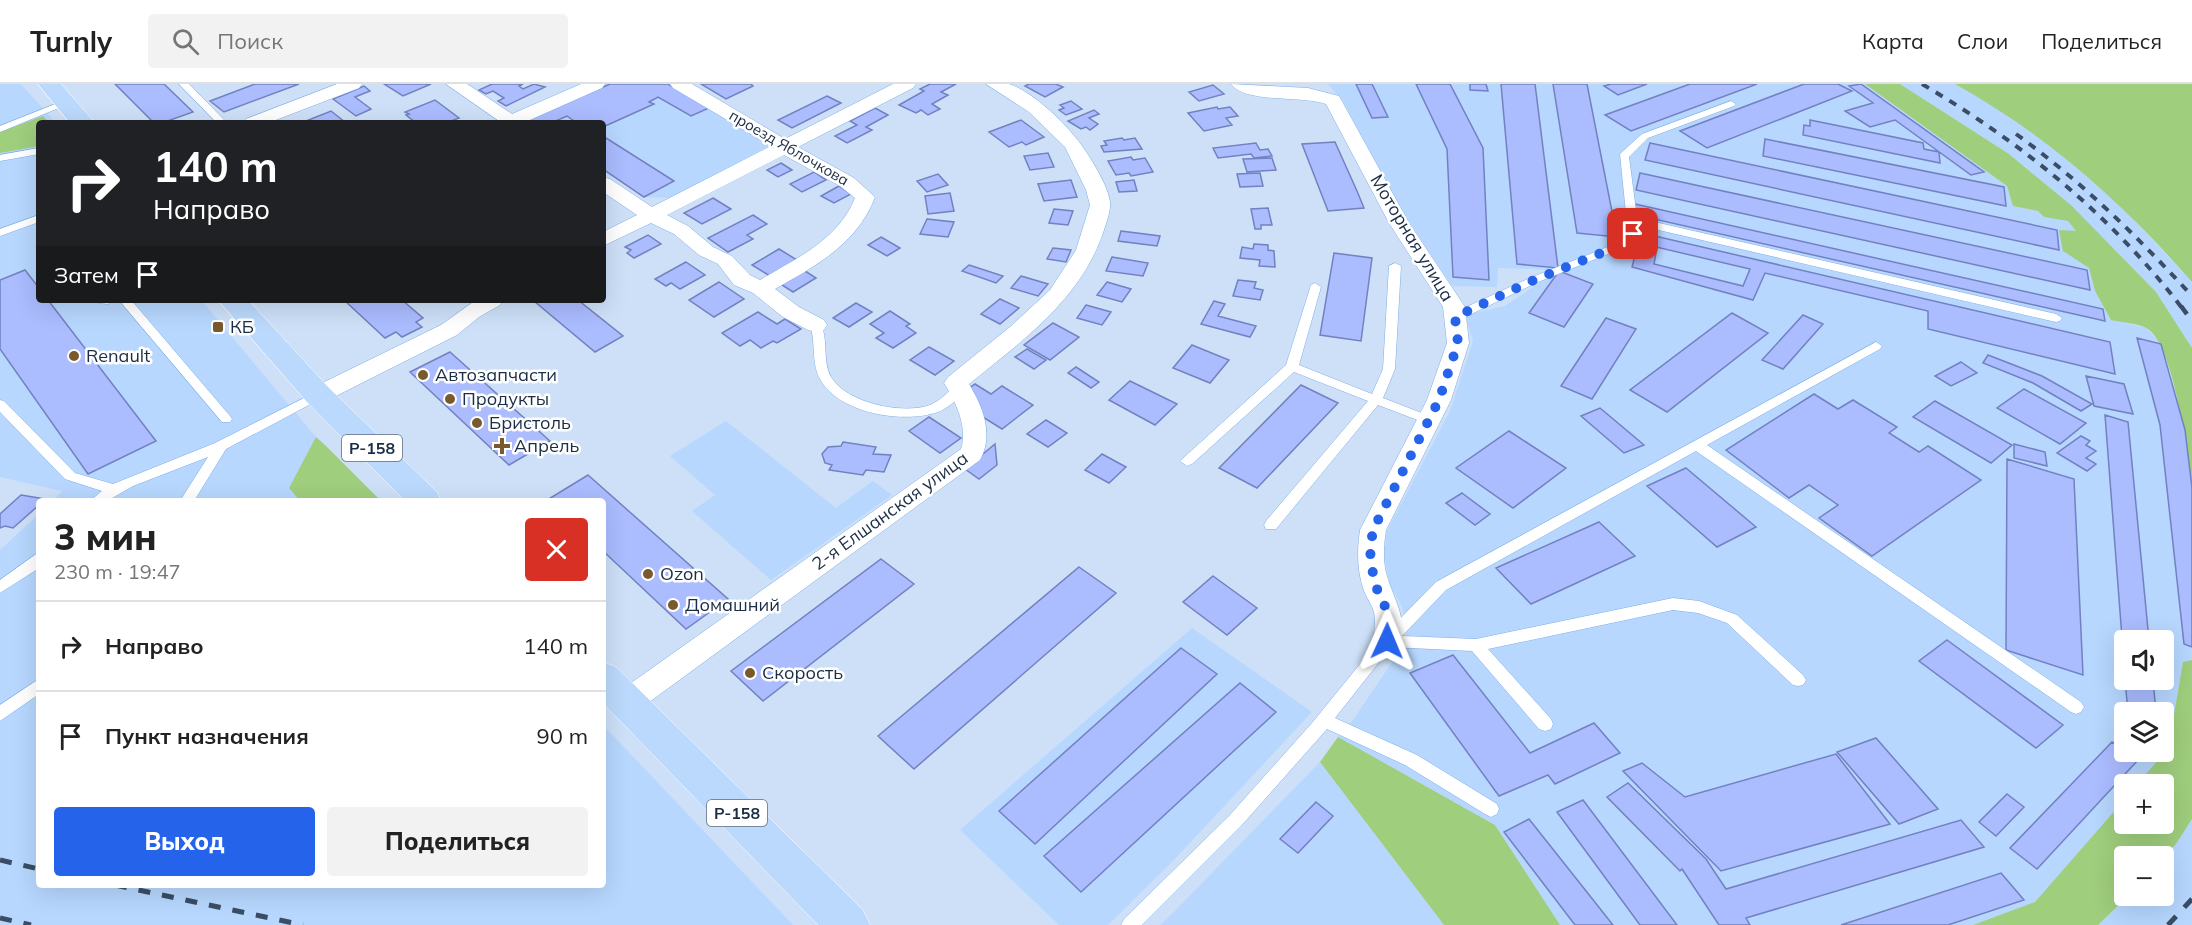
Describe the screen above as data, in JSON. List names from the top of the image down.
{
  "streets": {
    "main road": ["Р-158"],
    "street": ["проезд Яблочкова", "Моторная улица", "2-я Елшанская улица"]
  },
  "crossings": [
    ["Р-158", "2-я Елшанская улица"]
  ],
  "places": {
    "transit": ["КБ"],
    "other": [
      "Renault",
      "Автозапчасти",
      "Продукты",
      "Бристоль",
      "Ozon",
      "Домашний",
      "Скорость"
    ],
    "health": ["Апрель"]
  },
  "page": {
    "header": "Turnly",
    "search": "Поиск",
    "nav": ["Карта", "Слои", "Поделиться"],
    "turn": ["140 m", "Направо"],
    "then": "Затем",
    "heading": ["3 мин", "230 m · 19:47"],
    "list": [
      {
        "name": "Направо",
        "value": "140 m"
      },
      {
        "name": "Пункт назначения",
        "value": "90 m"
      }
    ],
    "map_buttons": ["+", "−"],
    "buttons": ["Выход", "Поделиться"]
  }
}
